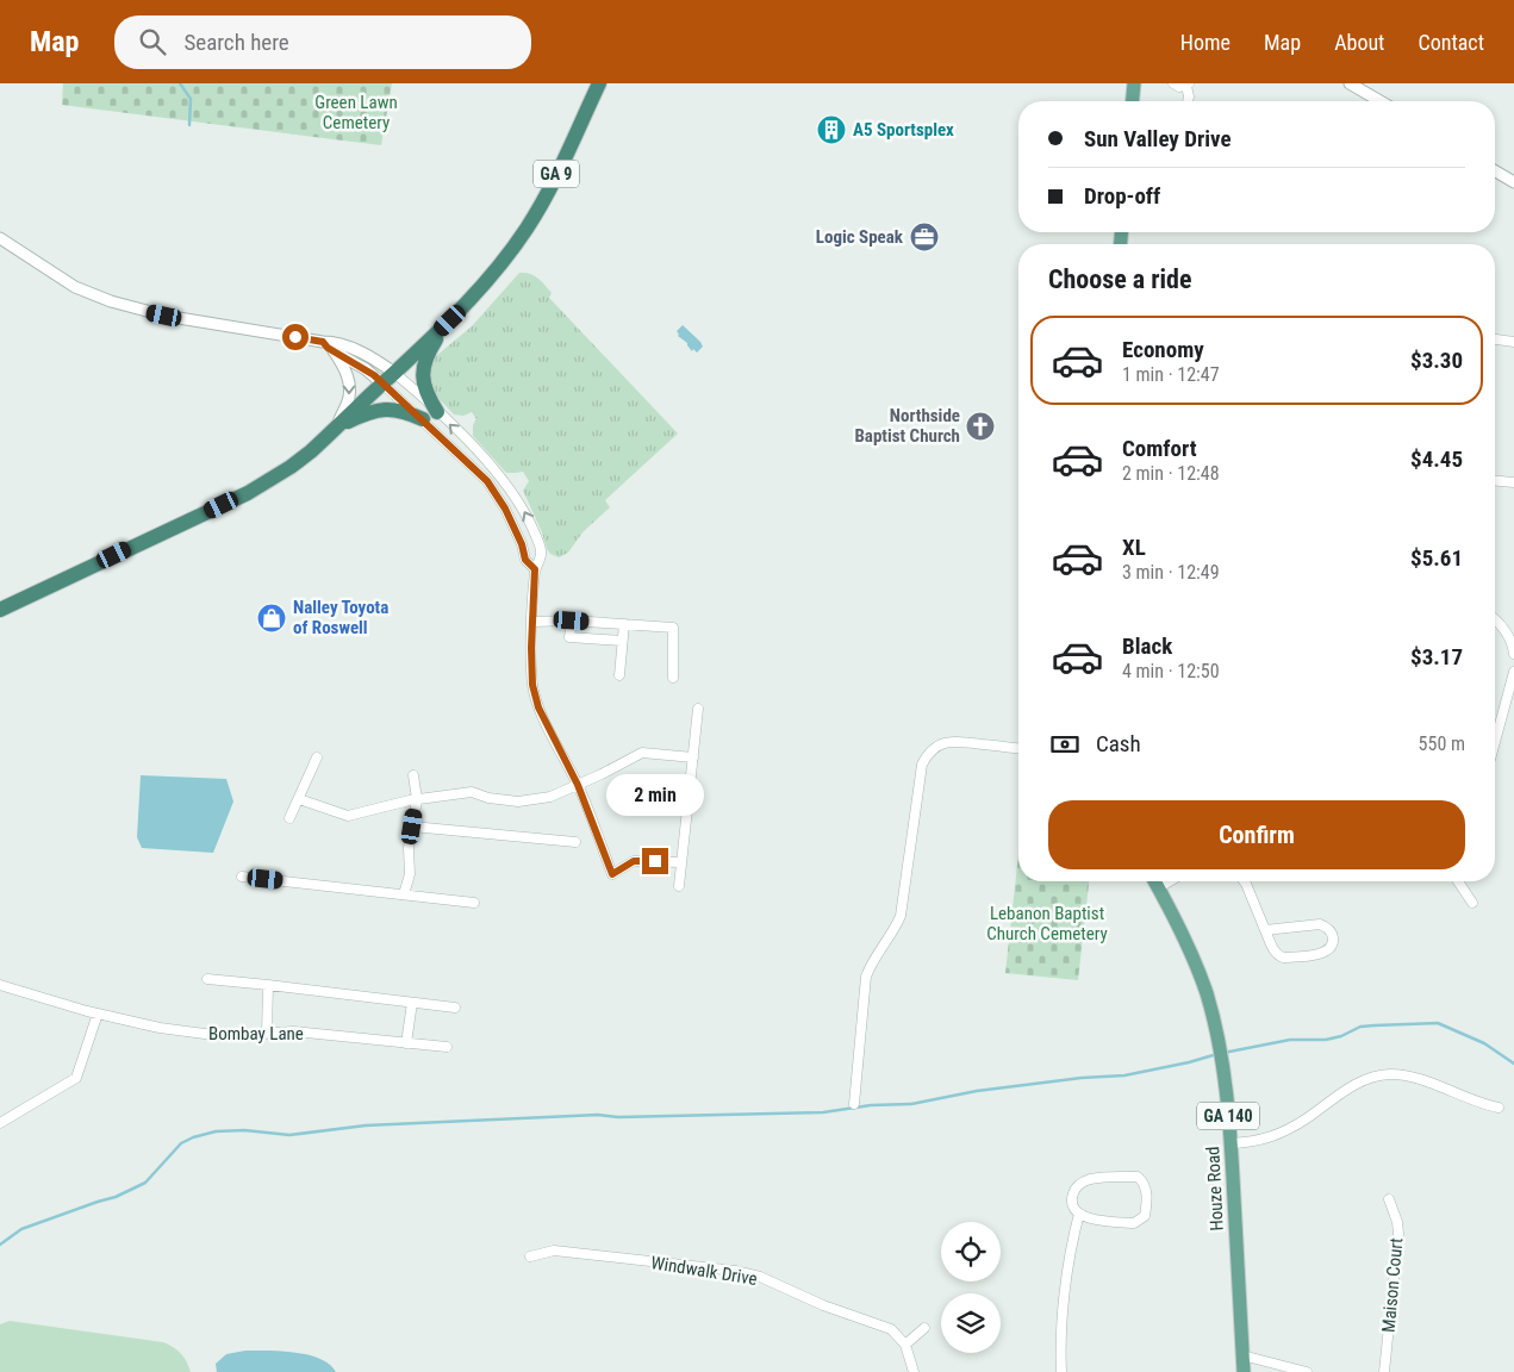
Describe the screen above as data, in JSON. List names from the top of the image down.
{
  "streets": {
    "highway": ["GA 9"],
    "main road": ["GA 140", "Houze Road"],
    "street": ["Bombay Lane", "Windwalk Drive", "Maison Court"]
  },
  "parks": ["Green Lawn Cemetery", "Lebanon Baptist Church Cemetery"],
  "places": {
    "building": ["A5 Sportsplex"],
    "office": ["Logic Speak"],
    "church": ["Northside Baptist Church"],
    "shop": ["Nalley Toyota of Roswell"]
  },
  "page": {
    "header": "Map",
    "search": "Search here",
    "nav": [
      "Home",
      "Map",
      "About",
      "Contact"
    ],
    "banner": ["Sun Valley Drive", "Drop-off"],
    "heading": "Choose a ride",
    "list": [
      {
        "name": "Economy",
        "note": "1 min · 12:47",
        "value": "$3.30"
      },
      {
        "name": "Comfort",
        "note": "2 min · 12:48",
        "value": "$4.45"
      },
      {
        "name": "XL",
        "note": "3 min · 12:49",
        "value": "$5.61"
      },
      {
        "name": "Black",
        "note": "4 min · 12:50",
        "value": "$3.17"
      }
    ],
    "pay": ["Cash", "550 m"],
    "bubble": "2 min",
    "buttons": "Confirm"
  }
}
